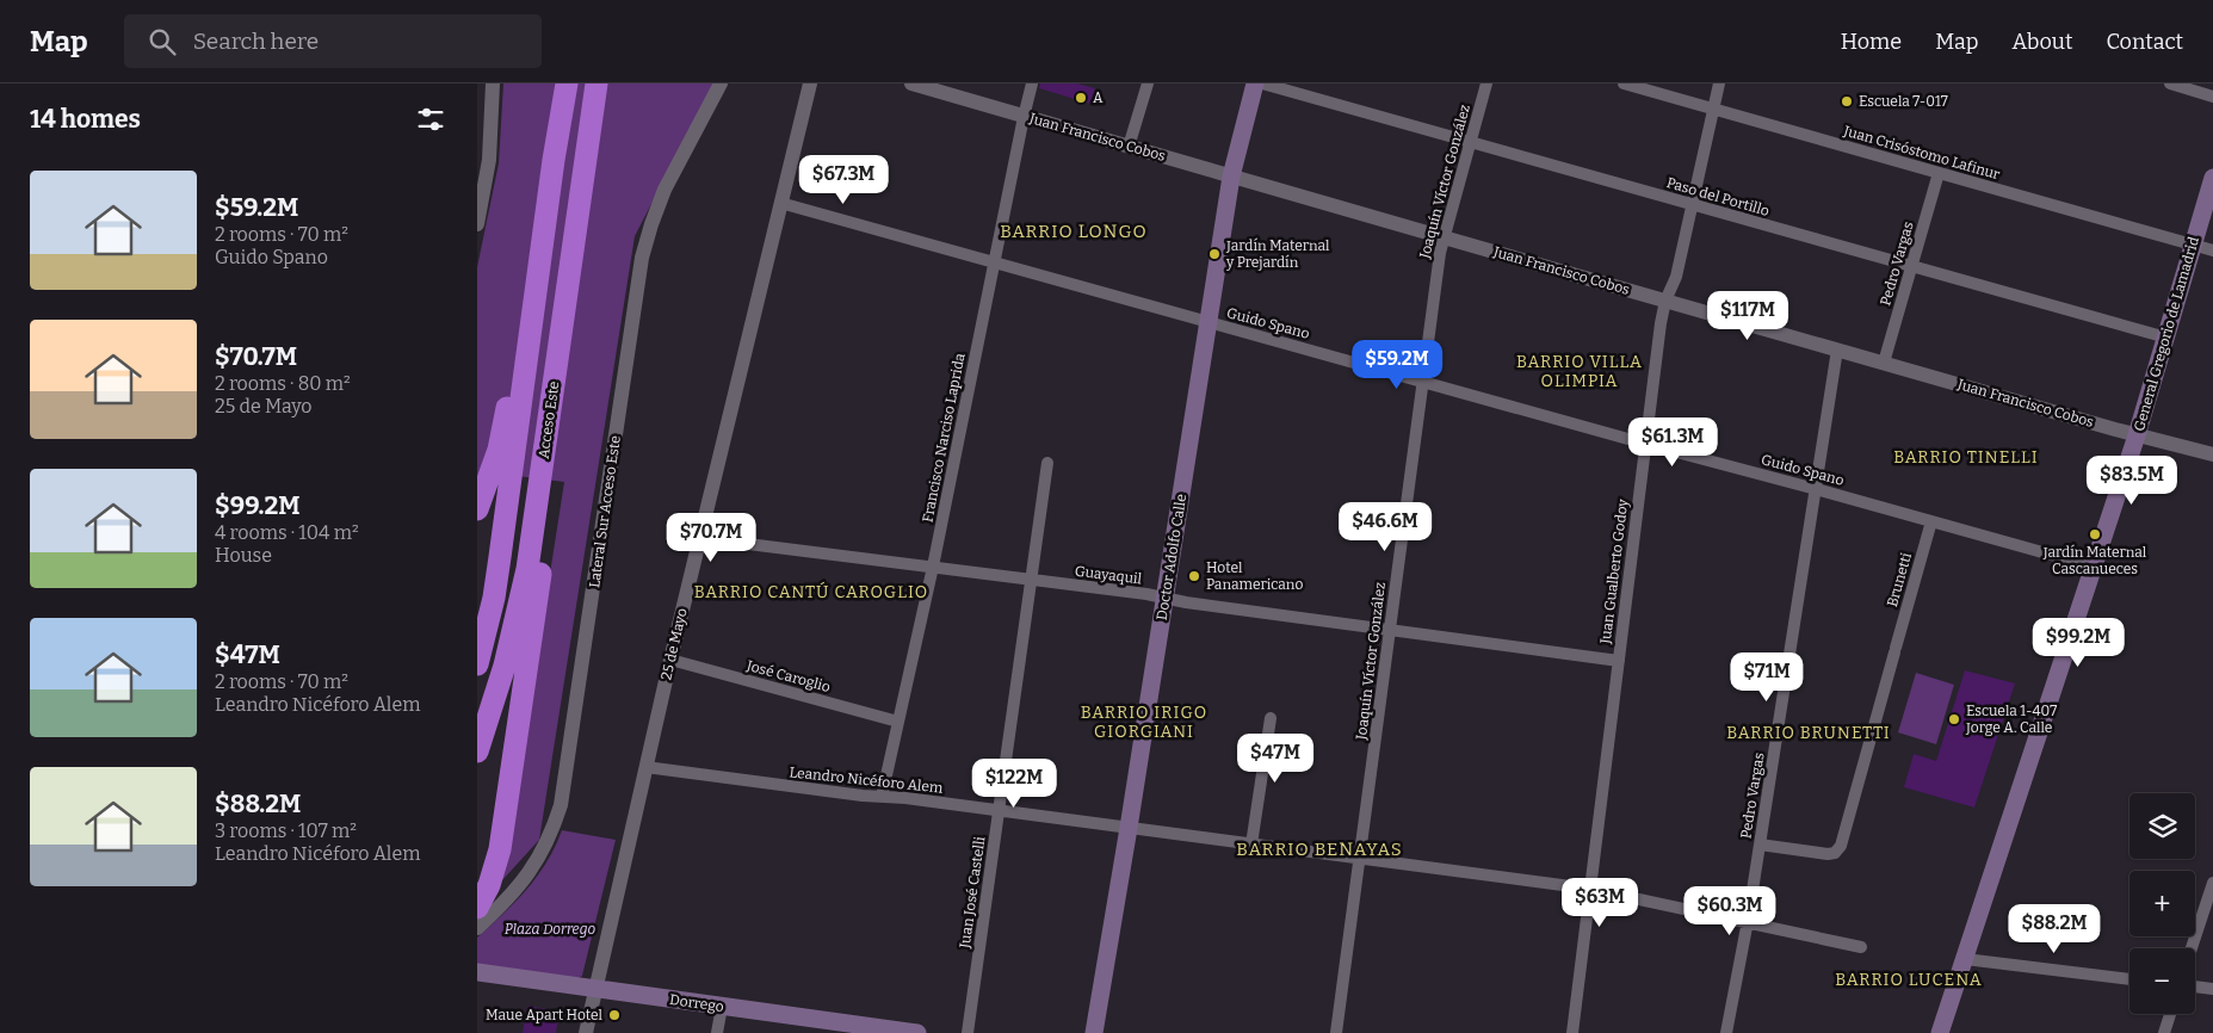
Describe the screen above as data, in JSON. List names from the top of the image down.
{
  "streets": {
    "highway": ["Acceso Este"],
    "main road": ["General Gregorio de Lamadrid", "Doctor Adolfo Calle", "Dorrego"],
    "street": [
      "Juan Francisco Cobos",
      "Juan Crisóstomo Lafinur",
      "Joaquín Víctor González",
      "Paso del Portillo",
      "Pedro Vargas",
      "Guido Spano",
      "Francisco Narciso Laprida",
      "Lateral Sur Acceso Este",
      "Juan Gualberto Godoy",
      "Guayaquil",
      "Brunetti",
      "25 de Mayo",
      "José Caroglio",
      "Leandro Nicéforo Alem",
      "Juan José Castelli"
    ]
  },
  "crossings": [
    ["Juan Francisco Cobos", "Joaquín Víctor González"],
    ["Juan Francisco Cobos", "Pedro Vargas"],
    ["Juan Francisco Cobos", "General Gregorio de Lamadrid"],
    ["Juan Francisco Cobos", "Francisco Narciso Laprida"],
    ["Juan Francisco Cobos", "Doctor Adolfo Calle"],
    ["Juan Francisco Cobos", "Juan Gualberto Godoy"],
    ["Juan Crisóstomo Lafinur", "Pedro Vargas"],
    ["Juan Crisóstomo Lafinur", "General Gregorio de Lamadrid"],
    ["Juan Crisóstomo Lafinur", "Juan Gualberto Godoy"],
    ["Joaquín Víctor González", "Paso del Portillo"],
    ["Joaquín Víctor González", "Guido Spano"],
    ["Joaquín Víctor González", "Guayaquil"],
    ["Joaquín Víctor González", "Leandro Nicéforo Alem"],
    ["Paso del Portillo", "Pedro Vargas"],
    ["Paso del Portillo", "General Gregorio de Lamadrid"],
    ["Paso del Portillo", "Juan Gualberto Godoy"],
    ["Pedro Vargas", "Guido Spano"],
    ["Pedro Vargas", "Brunetti"],
    ["Pedro Vargas", "Leandro Nicéforo Alem"],
    ["Guido Spano", "General Gregorio de Lamadrid"],
    ["Guido Spano", "Francisco Narciso Laprida"],
    ["Guido Spano", "Doctor Adolfo Calle"],
    ["Guido Spano", "Juan Gualberto Godoy"],
    ["Guido Spano", "Brunetti"],
    ["Guido Spano", "25 de Mayo"],
    ["Francisco Narciso Laprida", "Guayaquil"],
    ["Francisco Narciso Laprida", "José Caroglio"],
    ["Francisco Narciso Laprida", "Leandro Nicéforo Alem"],
    ["Doctor Adolfo Calle", "Guayaquil"],
    ["Doctor Adolfo Calle", "Leandro Nicéforo Alem"],
    ["Juan Gualberto Godoy", "Guayaquil"],
    ["Juan Gualberto Godoy", "Leandro Nicéforo Alem"],
    ["Guayaquil", "25 de Mayo"],
    ["Guayaquil", "Juan José Castelli"],
    ["25 de Mayo", "José Caroglio"],
    ["25 de Mayo", "Leandro Nicéforo Alem"],
    ["25 de Mayo", "Dorrego"],
    ["Leandro Nicéforo Alem", "Juan José Castelli"]
  ],
  "districts": [
    "BARRIO LONGO",
    "BARRIO VILLA OLIMPIA",
    "BARRIO TINELLI",
    "BARRIO CANTÚ CAROGLIO",
    "BARRIO IRIGO GIORGIANI",
    "BARRIO BRUNETTI",
    "BARRIO BENAYAS",
    "BARRIO LUCENA"
  ],
  "parks": ["Plaza Dorrego"],
  "places": [
    "A",
    "Escuela 7-017",
    "Jardín Maternal y Prejardín",
    "Jardín Maternal Cascanueces",
    "Hotel Panamericano",
    "Escuela 1-407 Jorge A. Calle",
    "Maue Apart Hotel"
  ],
  "page": {
    "header": "Map",
    "search": "Search here",
    "nav": [
      "Home",
      "Map",
      "About",
      "Contact"
    ],
    "heading": "14 homes",
    "list": [
      {
        "name": "$59.2M",
        "note": "2 rooms · 70 m² · Guido Spano"
      },
      {
        "name": "$70.7M",
        "note": "2 rooms · 80 m² · 25 de Mayo"
      },
      {
        "name": "$99.2M",
        "note": "4 rooms · 104 m² · House"
      },
      {
        "name": "$47M",
        "note": "2 rooms · 70 m² · Leandro Nicéforo Alem"
      },
      {
        "name": "$88.2M",
        "note": "3 rooms · 107 m² · Leandro Nicéforo Alem"
      }
    ],
    "price": [
      "$67.3M",
      "$117M",
      "$59.2M",
      "$61.3M",
      "$83.5M",
      "$46.6M",
      "$70.7M",
      "$99.2M",
      "$71M",
      "$47M",
      "$122M",
      "$63M",
      "$60.3M",
      "$88.2M"
    ],
    "map_buttons": ["+", "−"]
  }
}
